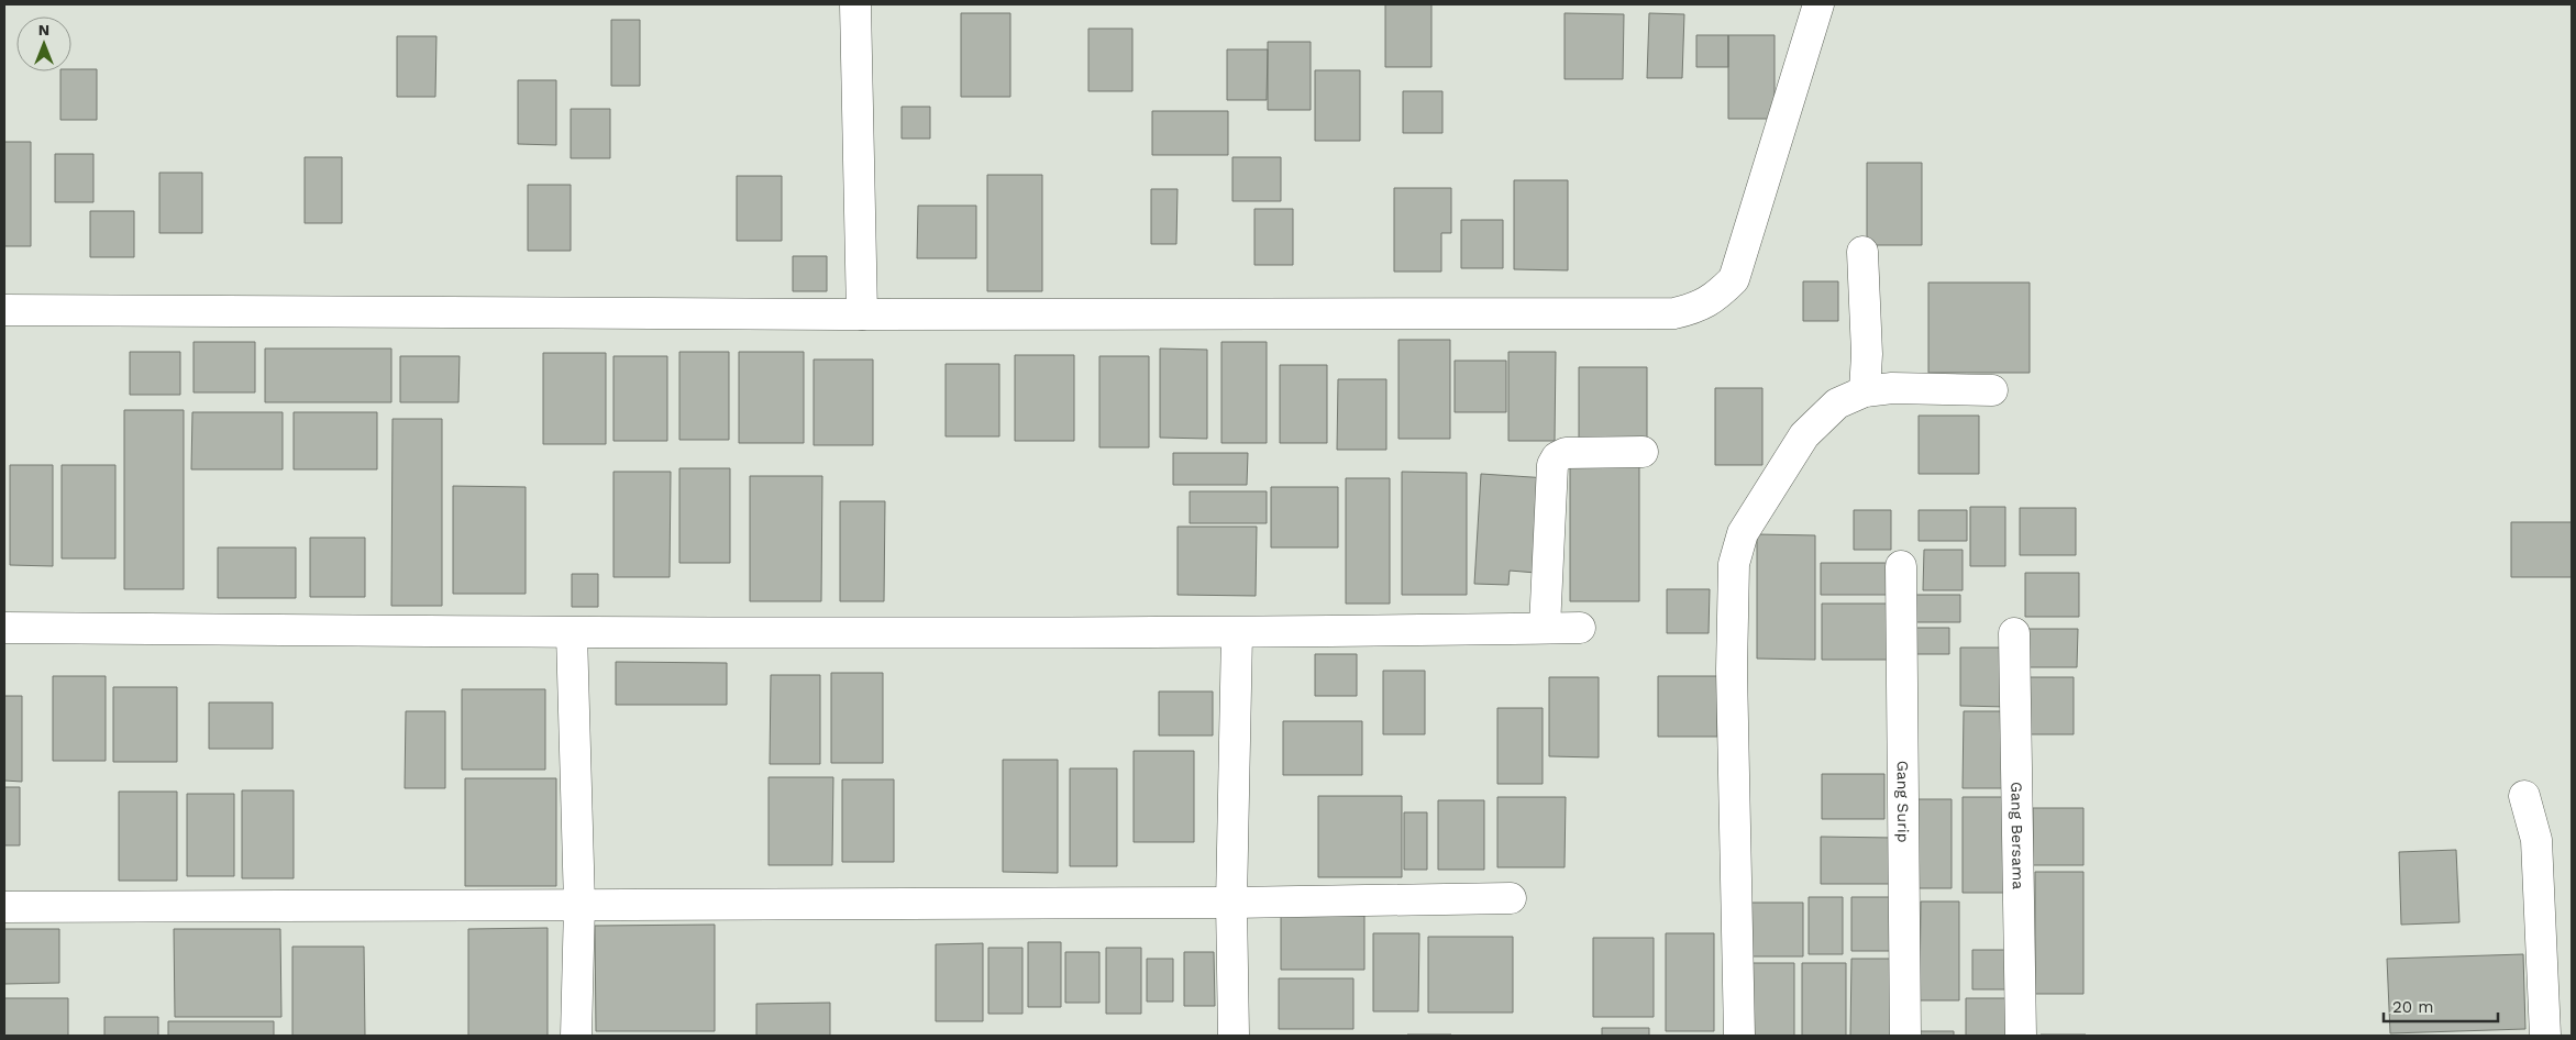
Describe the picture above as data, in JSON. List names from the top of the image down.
{
  "streets": {
    "street": ["Gang Surip", "Gang Bersama"]
  },
  "scale_bar": "20 m",
  "north": "top"
}
